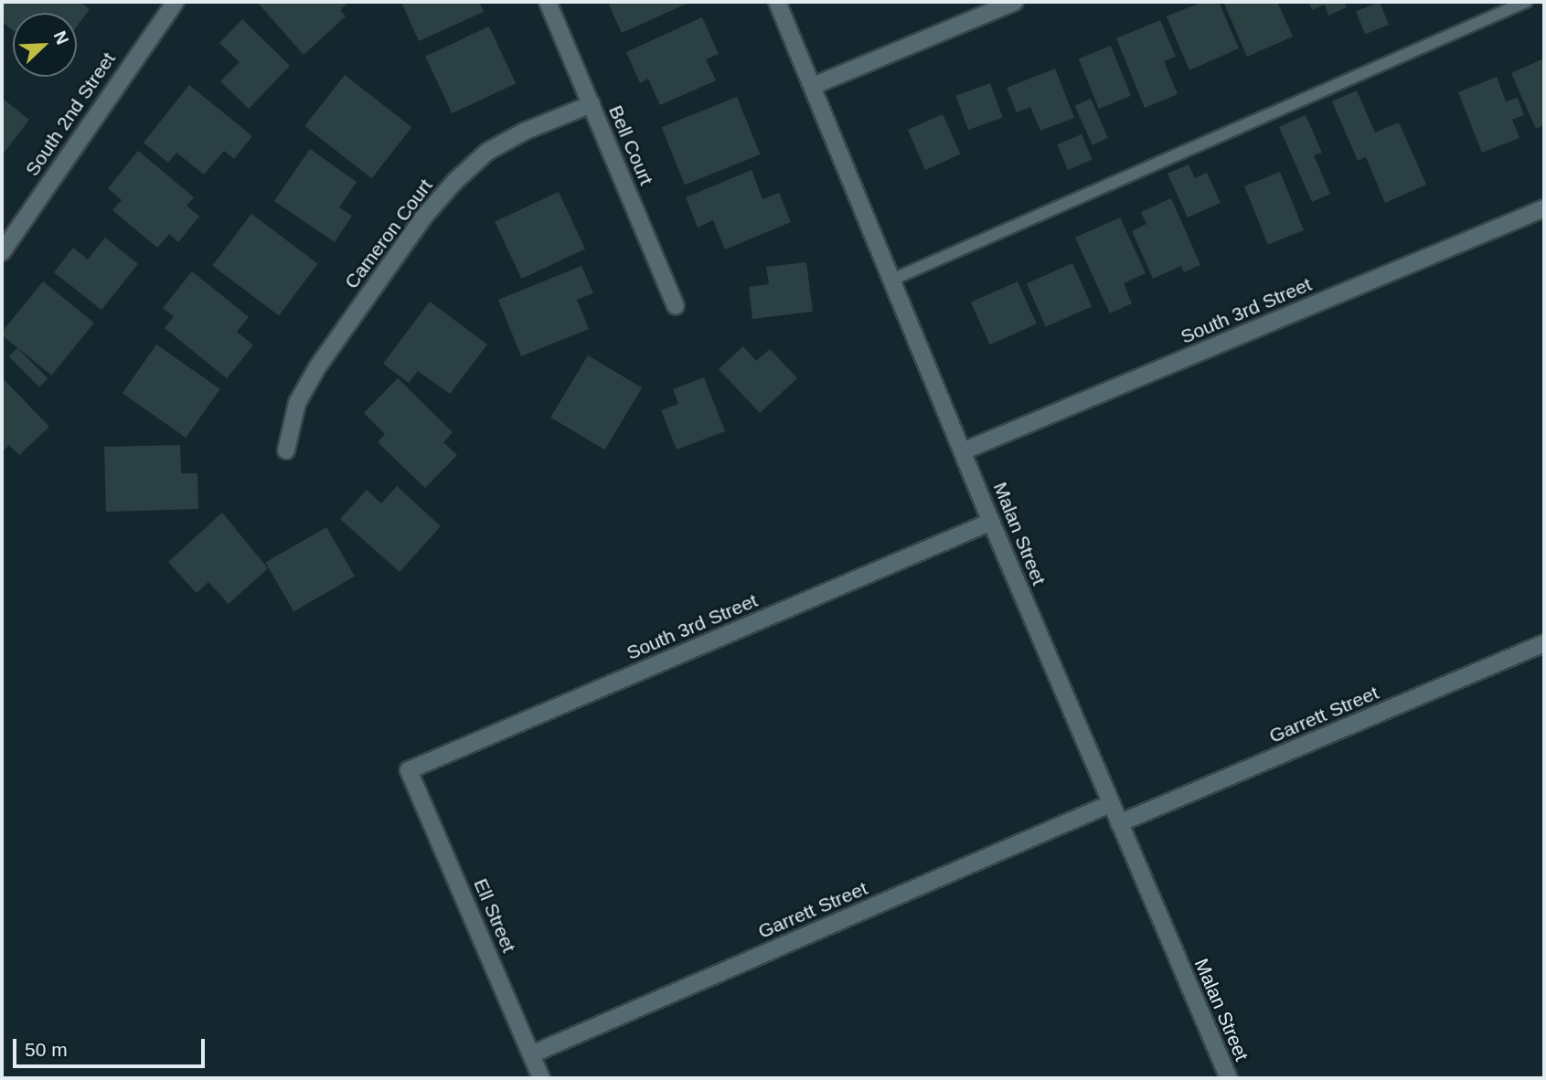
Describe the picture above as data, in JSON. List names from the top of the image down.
{
  "streets": {
    "street": [
      "South 2nd Street",
      "Bell Court",
      "Cameron Court",
      "South 3rd Street",
      "Malan Street",
      "Garrett Street",
      "Ell Street"
    ]
  },
  "crossings": [
    ["Bell Court", "Cameron Court"],
    ["South 3rd Street", "Malan Street"],
    ["South 3rd Street", "Ell Street"],
    ["Malan Street", "Garrett Street"],
    ["Garrett Street", "Ell Street"]
  ],
  "scale_bar": "50 m",
  "north": "top right"
}
